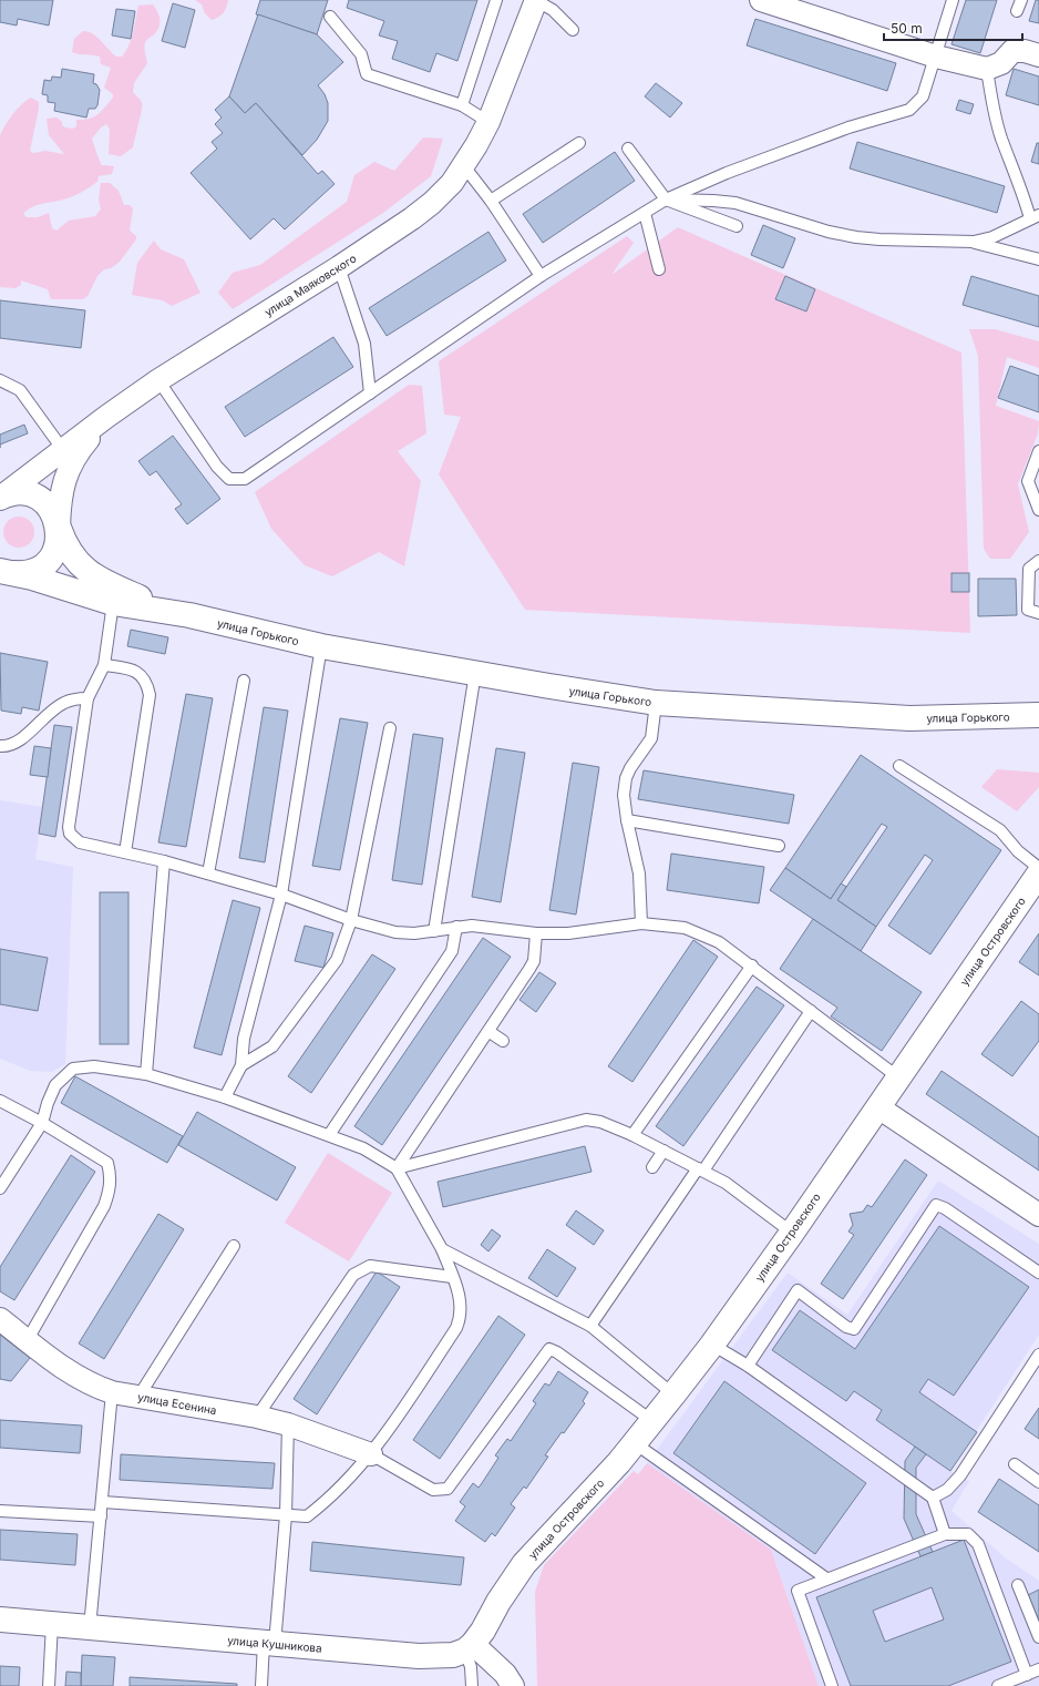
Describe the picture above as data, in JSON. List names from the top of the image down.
{
  "streets": {
    "street": [
      "улица Маяковского",
      "улица Горького",
      "улица Островского",
      "улица Есенина",
      "улица Кушникова"
    ]
  },
  "crossings": [
    ["улица Маяковского", "улица Горького"],
    ["улица Островского", "улица Кушникова"]
  ],
  "scale_bar": "50 m"
}
